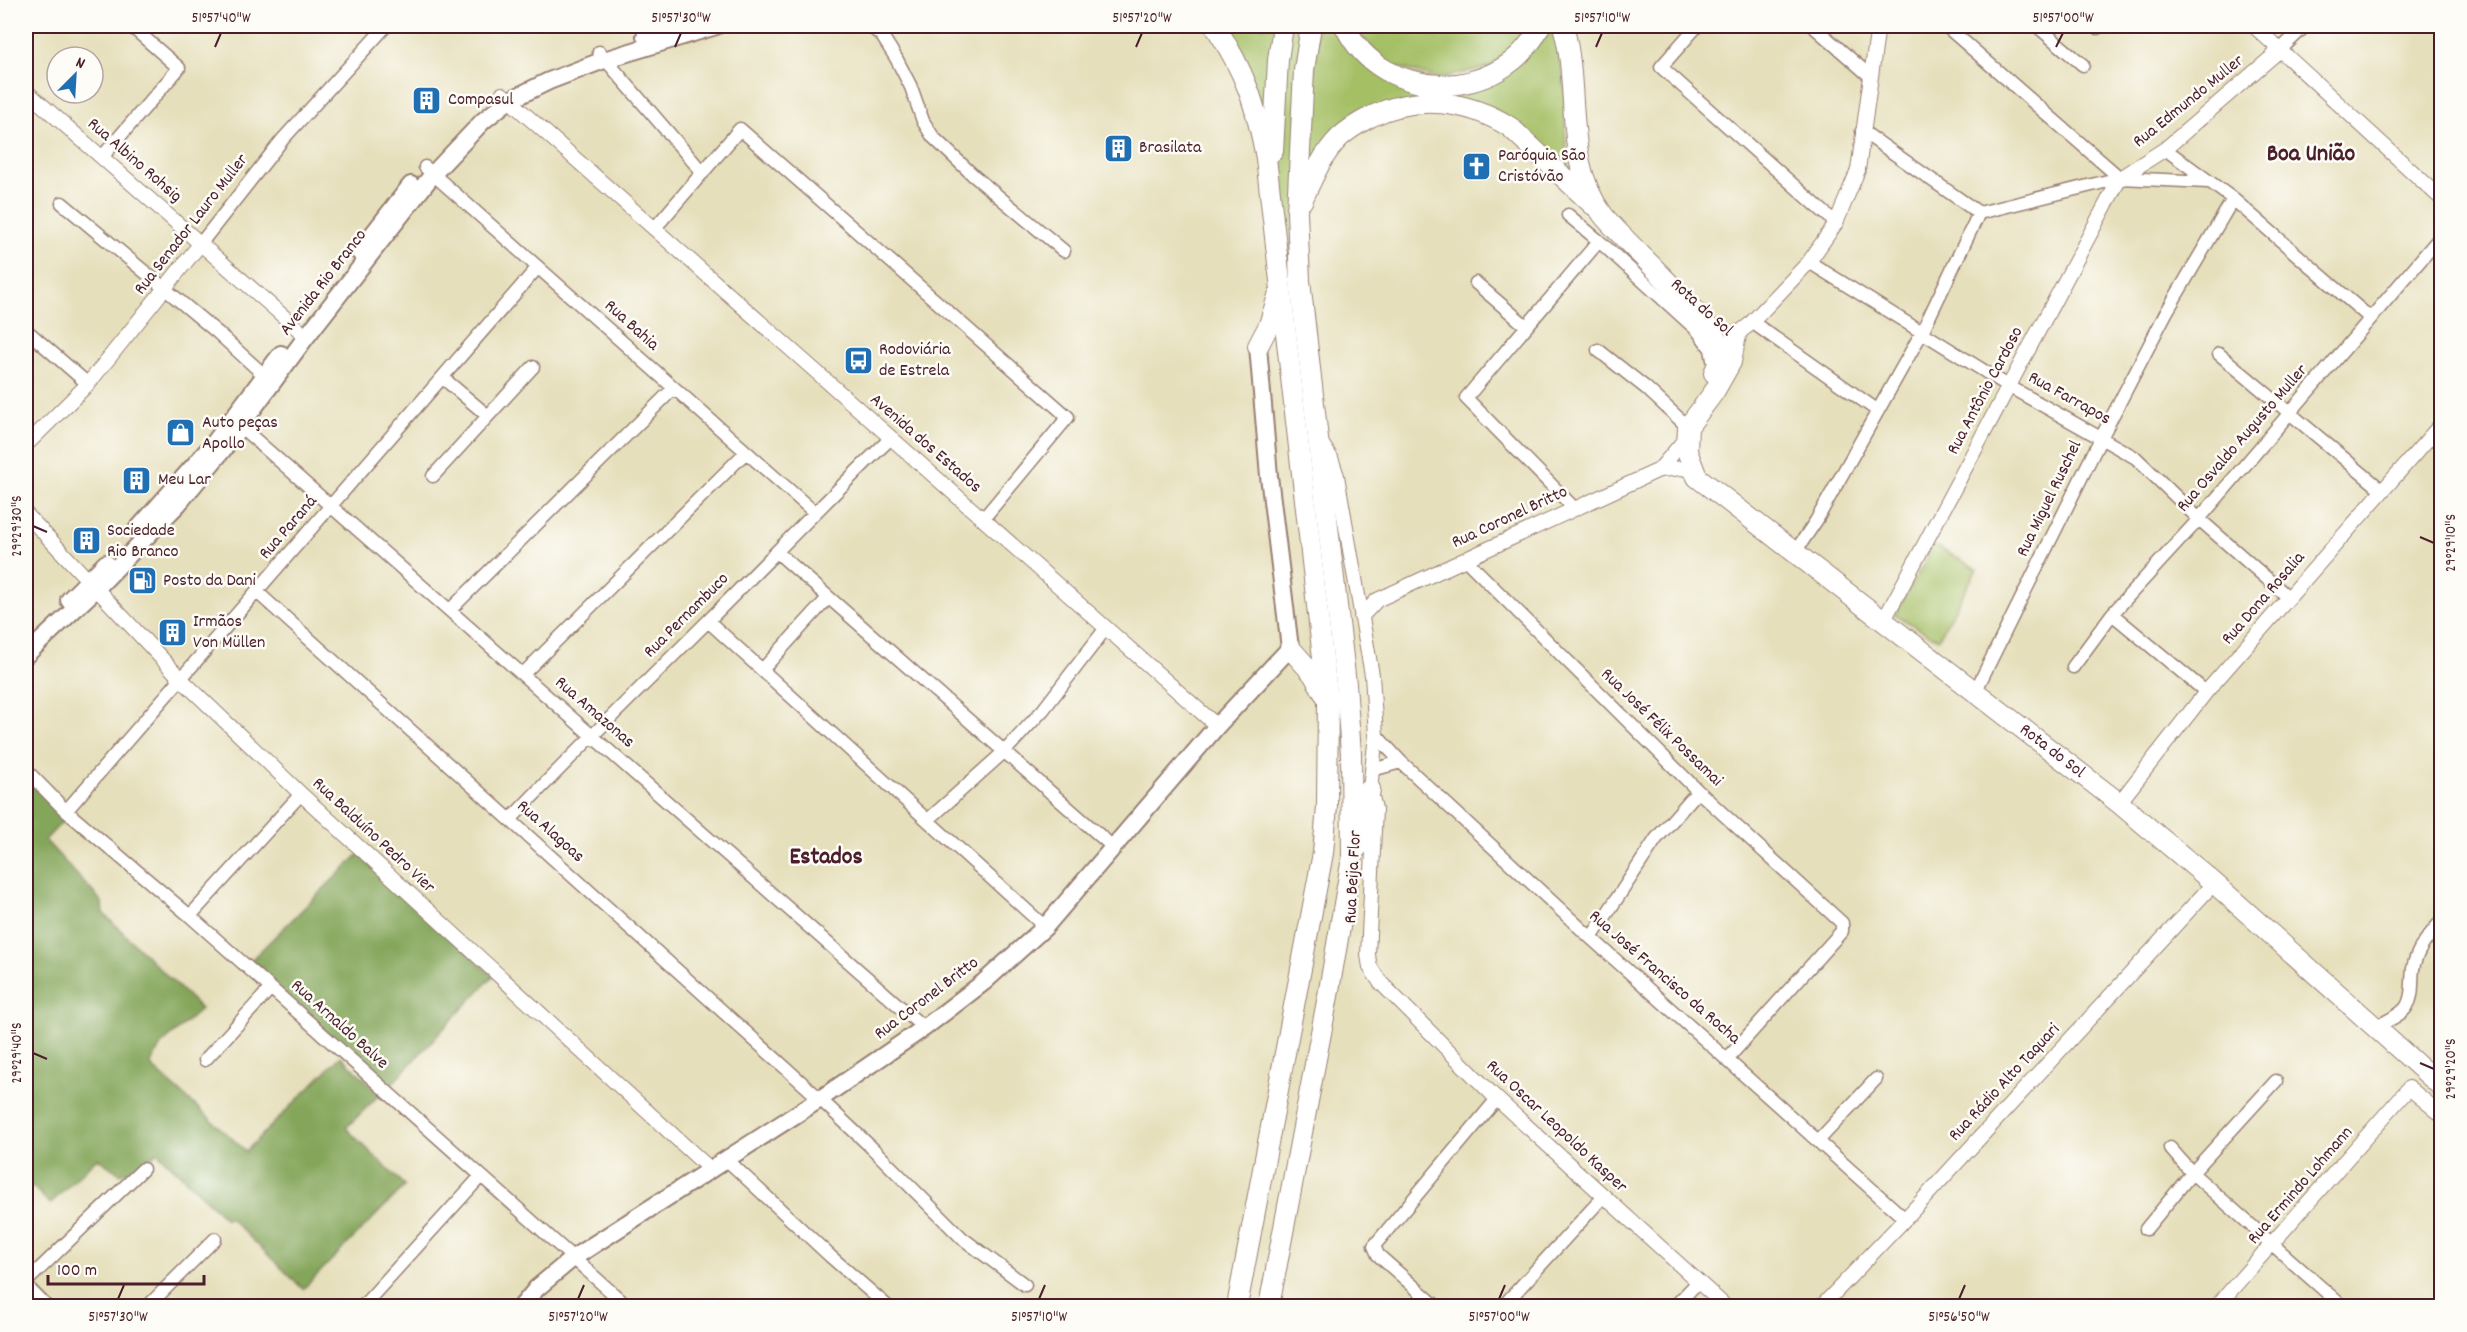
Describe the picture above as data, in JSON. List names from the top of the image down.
{
  "streets": {
    "highway": ["Rota do Sol"],
    "main road": ["Avenida Rio Branco", "Rua Coronel Britto"],
    "street": [
      "Rua Edmundo Muller",
      "Rua Albino Rohsig",
      "Rua Senador Lauro Muller",
      "Rua Bahia",
      "Rua Antônio Cardoso",
      "Rua Farrapos",
      "Rua Osvaldo Augusto Muller",
      "Avenida dos Estados",
      "Rua Miguel Ruschel",
      "Rua Paraná",
      "Rua Dona Rosalia",
      "Rua Pernambuco",
      "Rua Amazonas",
      "Rua José Félix Possamai",
      "Rua Alagoas",
      "Rua Balduíno Pedro Vier",
      "Rua Beija Flor",
      "Rua José Francisco da Rocha",
      "Rua Arnaldo Balve",
      "Rua Rádio Alto Taquari",
      "Rua Oscar Leopoldo Kasper",
      "Rua Ermindo Lohmann"
    ]
  },
  "crossings": [
    ["Rua Edmundo Muller", "Rua Antônio Cardoso"],
    ["Rua Albino Rohsig", "Rua Senador Lauro Muller"],
    ["Rua Albino Rohsig", "Avenida Rio Branco"],
    ["Avenida Rio Branco", "Rua Bahia"],
    ["Avenida Rio Branco", "Avenida dos Estados"],
    ["Avenida Rio Branco", "Rua Amazonas"],
    ["Avenida Rio Branco", "Rua Balduíno Pedro Vier"],
    ["Rota do Sol", "Rua Antônio Cardoso"],
    ["Rota do Sol", "Rua Miguel Ruschel"],
    ["Rota do Sol", "Rua Dona Rosalia"],
    ["Rota do Sol", "Rua Rádio Alto Taquari"],
    ["Rua Bahia", "Rua Paraná"],
    ["Rua Bahia", "Rua Pernambuco"],
    ["Rua Antônio Cardoso", "Rua Farrapos"],
    ["Rua Farrapos", "Rua Osvaldo Augusto Muller"],
    ["Rua Farrapos", "Rua Miguel Ruschel"],
    ["Rua Farrapos", "Rua Dona Rosalia"],
    ["Avenida dos Estados", "Rua Coronel Britto"],
    ["Avenida dos Estados", "Rua Pernambuco"],
    ["Rua Coronel Britto", "Rua Amazonas"],
    ["Rua Coronel Britto", "Rua José Félix Possamai"],
    ["Rua Coronel Britto", "Rua Alagoas"],
    ["Rua Coronel Britto", "Rua Balduíno Pedro Vier"],
    ["Rua Coronel Britto", "Rua Beija Flor"],
    ["Rua Coronel Britto", "Rua Arnaldo Balve"],
    ["Rua Paraná", "Rua Amazonas"],
    ["Rua Paraná", "Rua Alagoas"],
    ["Rua Paraná", "Rua Balduíno Pedro Vier"],
    ["Rua Paraná", "Rua Arnaldo Balve"],
    ["Rua Pernambuco", "Rua Amazonas"],
    ["Rua Pernambuco", "Rua Alagoas"],
    ["Rua José Félix Possamai", "Rua José Francisco da Rocha"],
    ["Rua Beija Flor", "Rua José Francisco da Rocha"],
    ["Rua Beija Flor", "Rua Oscar Leopoldo Kasper"],
    ["Rua José Francisco da Rocha", "Rua Rádio Alto Taquari"]
  ],
  "districts": ["Boa União", "Estados"],
  "places": {
    "building": [
      "Compasul",
      "Brasilata",
      "Meu Lar",
      "Sociedade Rio Branco",
      "Irmãos Von Müllen"
    ],
    "church": ["Paróquia São Cristóvão"],
    "bus stop": ["Rodoviária de Estrela"],
    "shop": ["Auto peças Apollo"],
    "fuel station": ["Posto da Dani"]
  },
  "scale_bar": "100 m",
  "north": "top right",
  "coordinates": [
    "51°57'40\"W",
    "51°57'30\"W",
    "51°57'20\"W",
    "51°57'10\"W",
    "51°57'00\"W",
    "29°29'30\"S",
    "29°29'10\"S",
    "29°29'40\"S",
    "29°29'20\"S",
    "51°56'50\"W"
  ]
}
